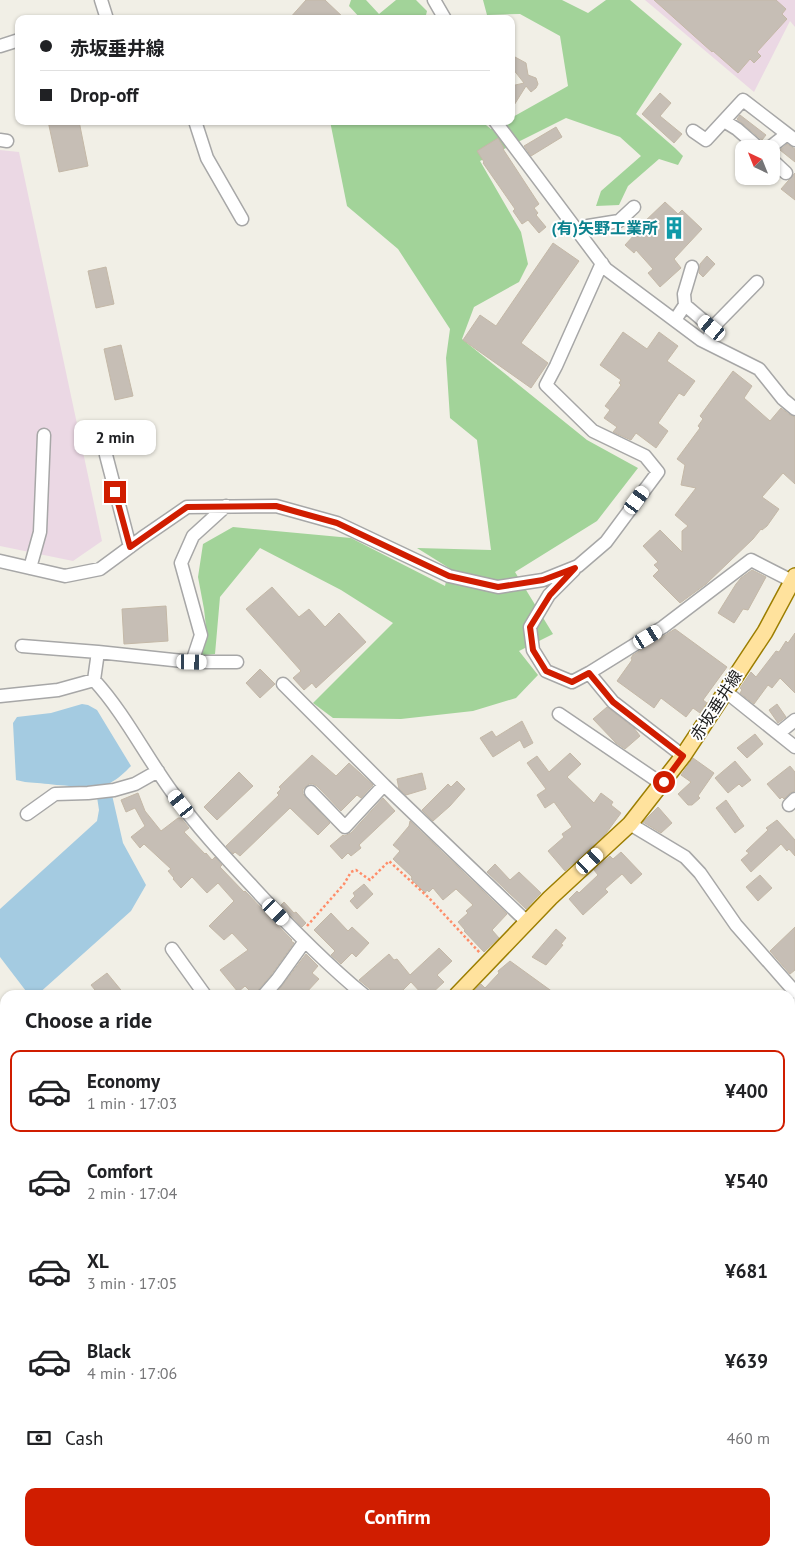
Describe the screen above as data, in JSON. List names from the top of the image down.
{
  "streets": {
    "main road": ["赤坂垂井線"]
  },
  "places": {
    "building": ["(有)矢野工業所"]
  },
  "north": "top left",
  "page": {
    "banner": ["赤坂垂井線", "Drop-off"],
    "bubble": "2 min",
    "heading": "Choose a ride",
    "list": [
      {
        "name": "Economy",
        "note": "1 min · 17:03",
        "value": "¥400"
      },
      {
        "name": "Comfort",
        "note": "2 min · 17:04",
        "value": "¥540"
      },
      {
        "name": "XL",
        "note": "3 min · 17:05",
        "value": "¥681"
      },
      {
        "name": "Black",
        "note": "4 min · 17:06",
        "value": "¥639"
      }
    ],
    "pay": ["Cash", "460 m"],
    "buttons": "Confirm"
  }
}
